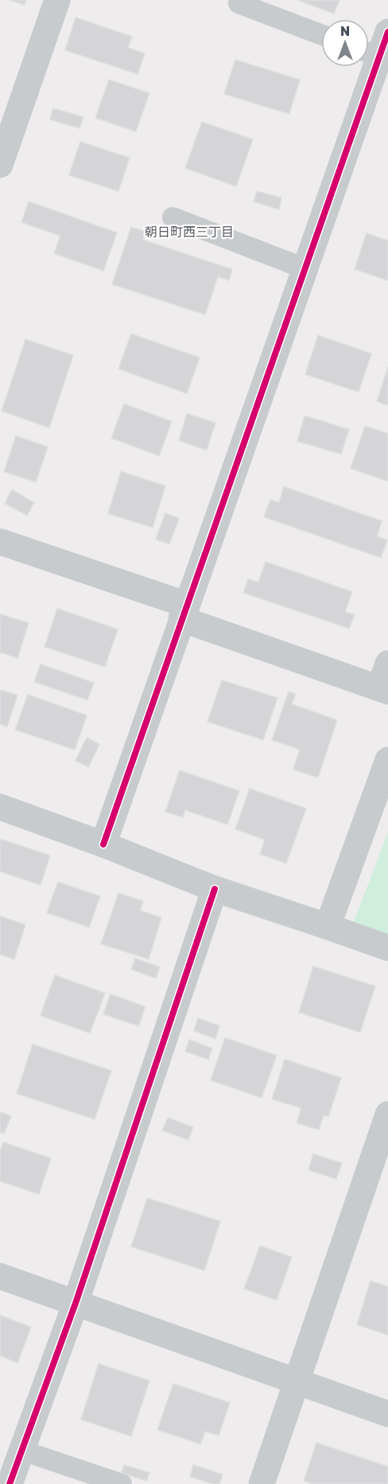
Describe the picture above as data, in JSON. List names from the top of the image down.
{
  "districts": ["朝日町西三丁目"],
  "north": "top"
}
